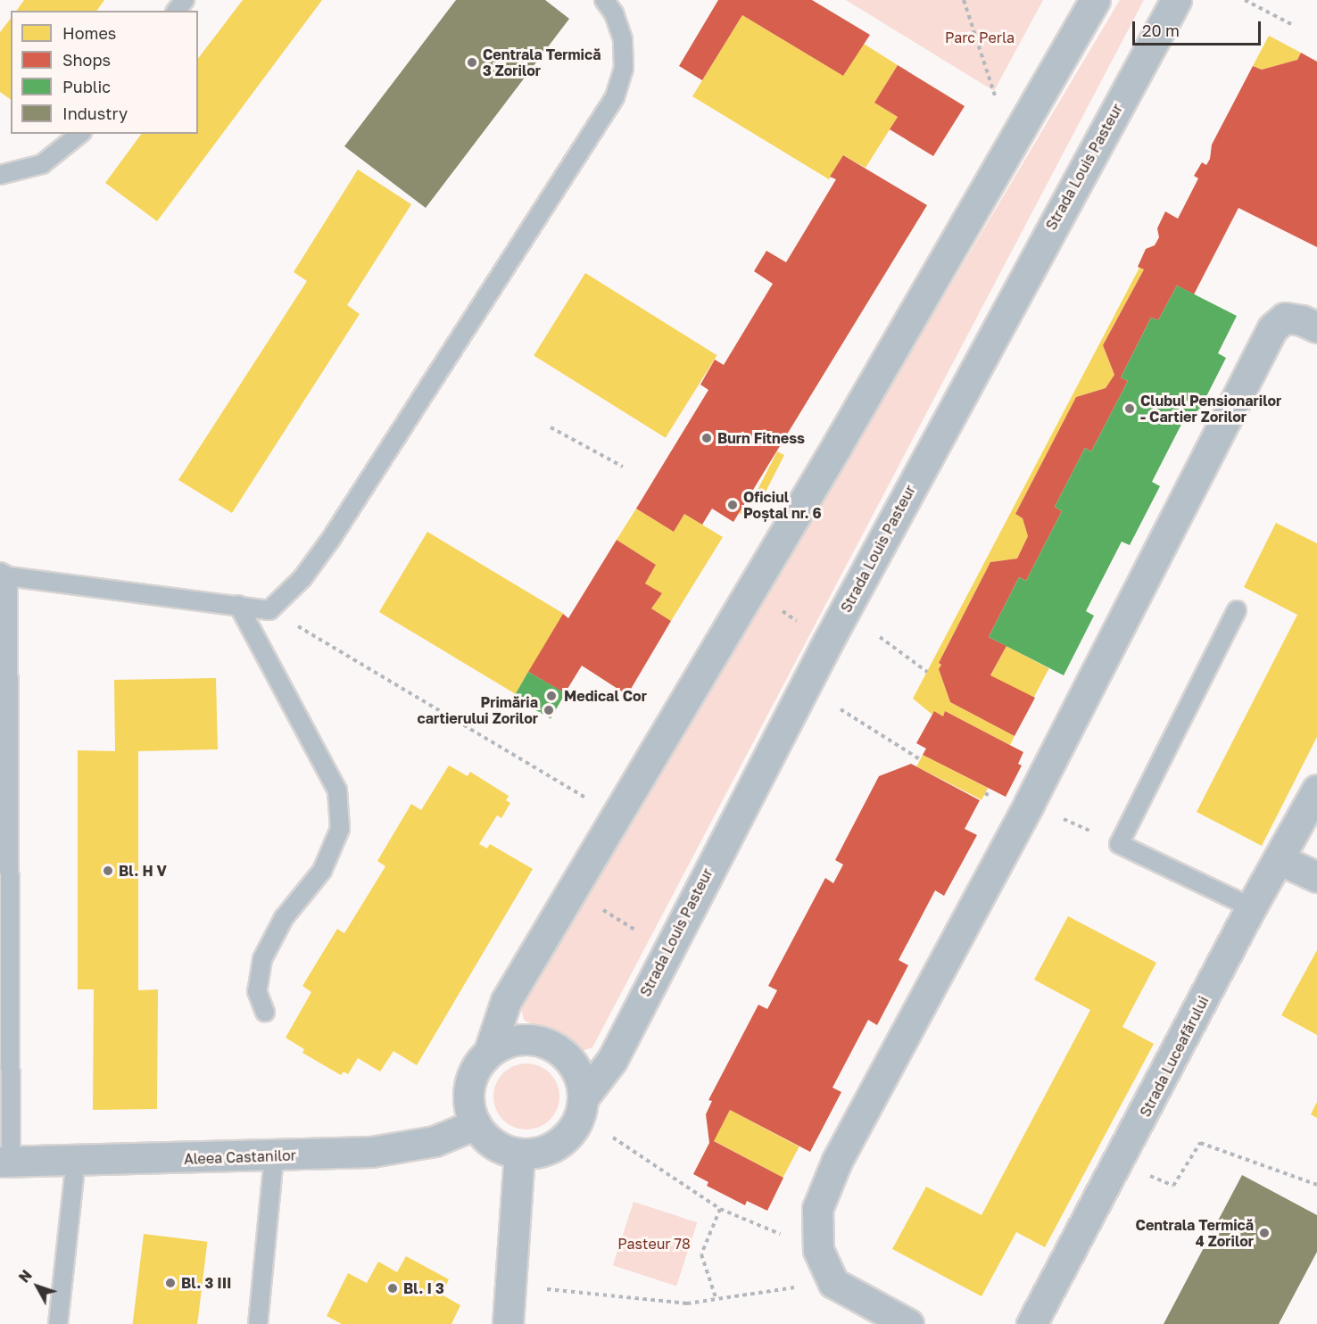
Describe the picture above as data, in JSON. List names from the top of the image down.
{
  "streets": {
    "street": ["Strada Louis Pasteur", "Strada Luceafărului", "Aleea Castanilor"]
  },
  "crossings": [
    ["Strada Louis Pasteur", "Aleea Castanilor"]
  ],
  "parks": ["Parc Perla", "Pasteur 78"],
  "places": [
    "Centrala Termică 3 Zorilor",
    "Clubul Pensionarilor - Cartier Zorilor",
    "Burn Fitness",
    "Oficiul Poștal nr. 6",
    "Medical Cor",
    "Primăria cartierului Zorilor",
    "Bl. H V",
    "Centrala Termică 4 Zorilor",
    "Bl. 3 III",
    "Bl. I 3"
  ],
  "legend": [
    "Homes",
    "Shops",
    "Public",
    "Industry"
  ],
  "scale_bar": "20 m",
  "north": "top left"
}
